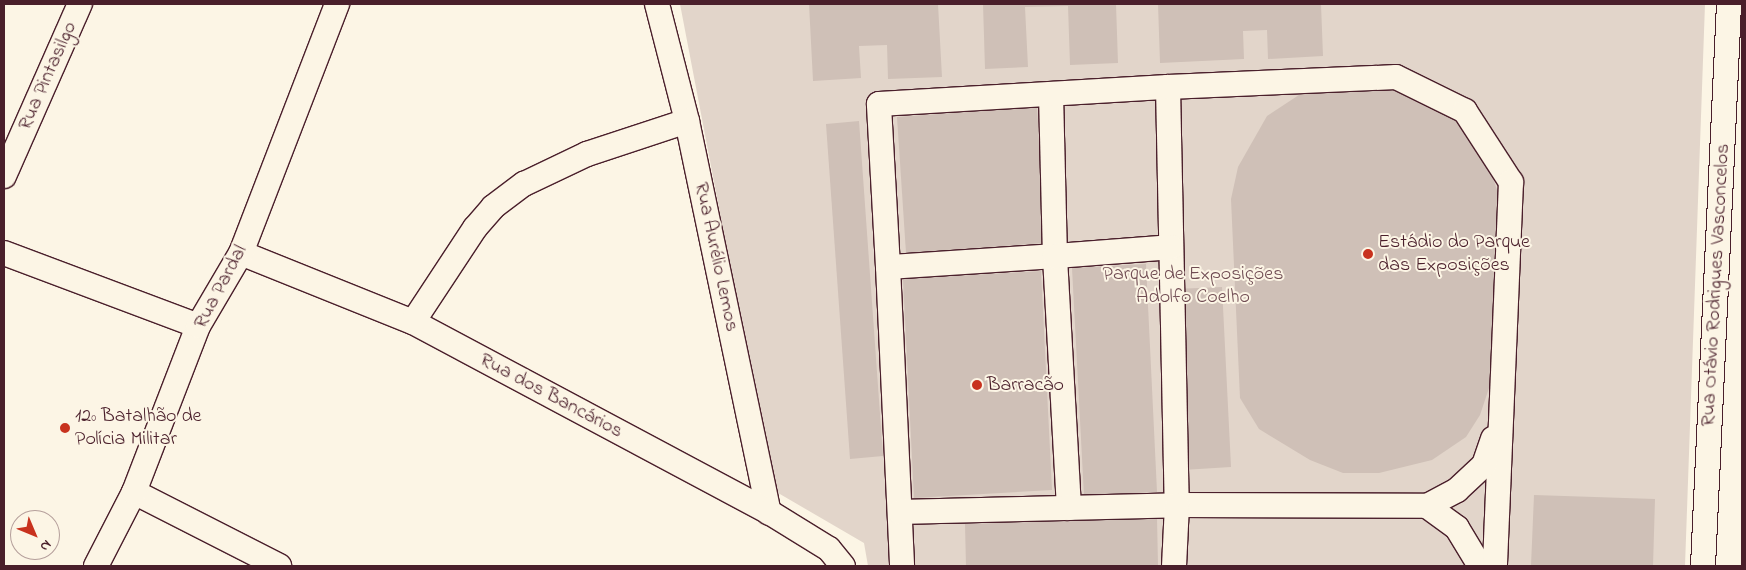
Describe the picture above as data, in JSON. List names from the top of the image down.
{
  "streets": {
    "street": [
      "Rua Pintasilgo",
      "Rua Aurélio Lemos",
      "Rua Otávio Rodrigues Vasconcelos",
      "Rua Pardal",
      "Rua dos Bancários"
    ]
  },
  "crossings": [
    ["Rua Aurélio Lemos", "Rua dos Bancários"],
    ["Rua Pardal", "Rua dos Bancários"]
  ],
  "parks": ["Parque de Exposições Adolfo Coelho"],
  "places": ["Estádio do Parque das Exposições", "Barracão", "12º Batalhão de Polícia Militar"],
  "north": "bottom right"
}
